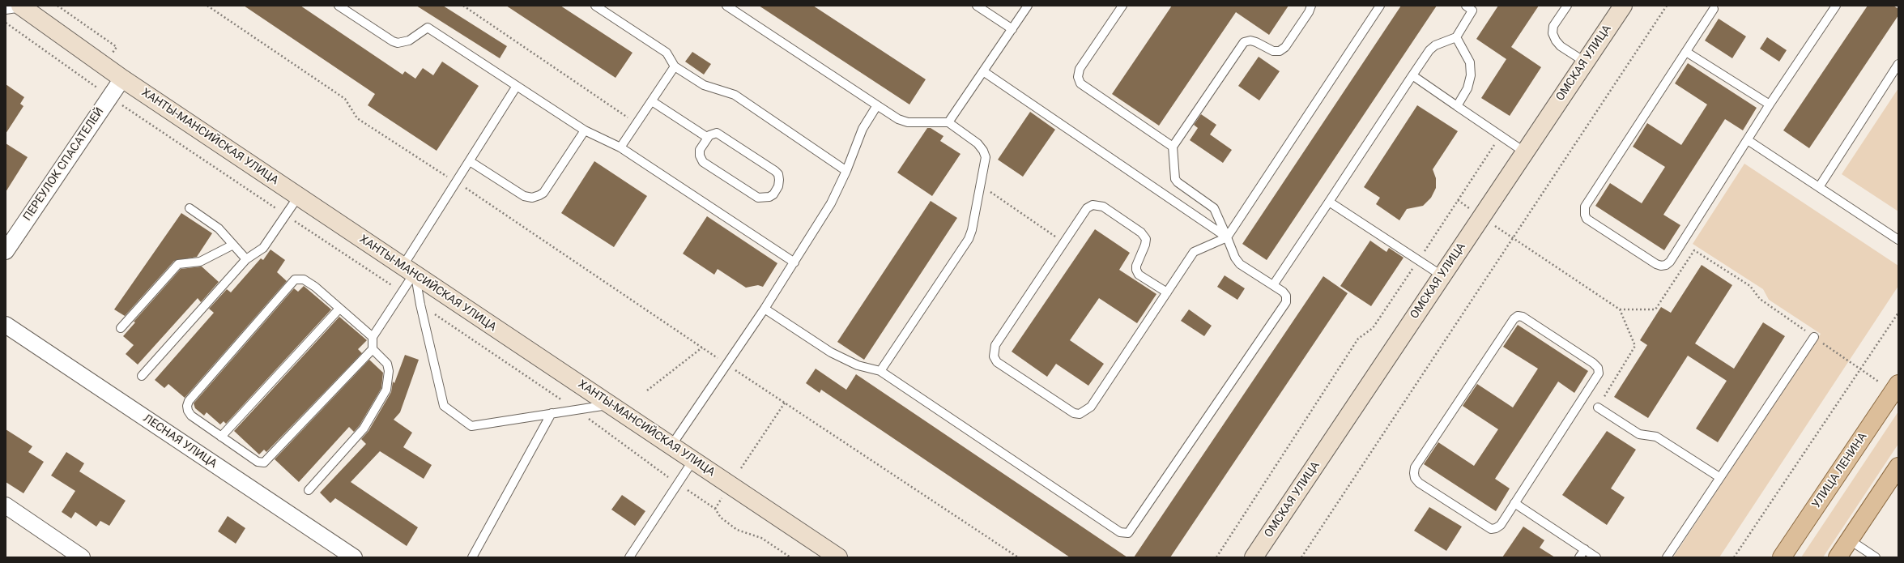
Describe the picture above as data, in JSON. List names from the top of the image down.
{
  "streets": {
    "main road": ["ОМСКАЯ УЛИЦА", "ХАНТЫ-МАНСИЙСКАЯ УЛИЦА", "УЛИЦА ЛЕНИНА"],
    "street": ["ПЕРЕУЛОК СПАСАТЕЛЕЙ", "ЛЕСНАЯ УЛИЦА"]
  },
  "crossings": [
    ["ХАНТЫ-МАНСИЙСКАЯ УЛИЦА", "ПЕРЕУЛОК СПАСАТЕЛЕЙ"]
  ]
}
